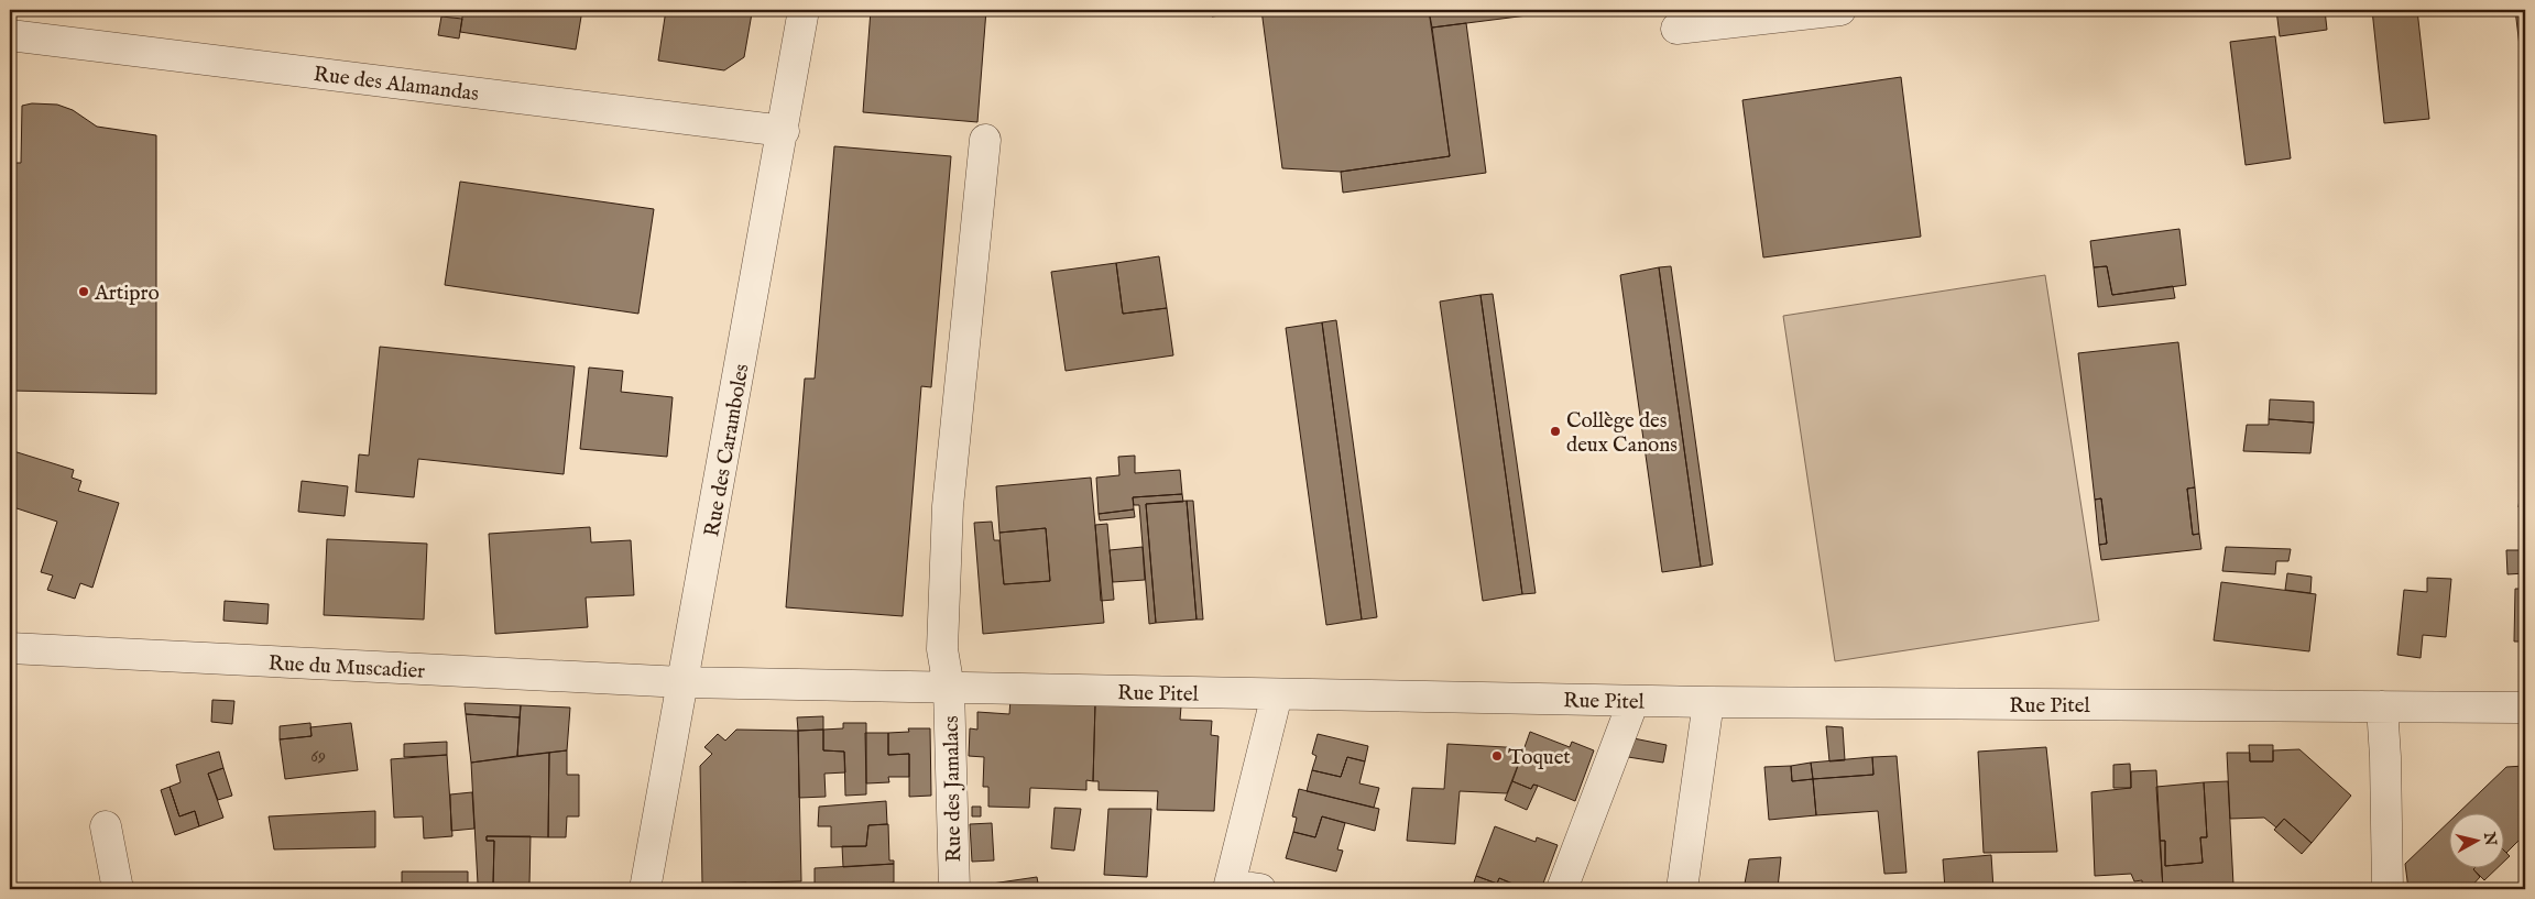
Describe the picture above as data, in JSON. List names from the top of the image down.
{
  "streets": {
    "street": [
      "Rue des Alamandas",
      "Rue des Caramboles",
      "Rue du Muscadier",
      "Rue Pitel",
      "Rue des Jamalacs"
    ]
  },
  "crossings": [
    ["Rue des Alamandas", "Rue des Caramboles"],
    ["Rue des Caramboles", "Rue du Muscadier"],
    ["Rue des Caramboles", "Rue Pitel"],
    ["Rue du Muscadier", "Rue Pitel"],
    ["Rue Pitel", "Rue des Jamalacs"]
  ],
  "places": ["Artipro", "Collège des deux Canons", "Toquet"],
  "house_numbers": ["69"],
  "north": "right"
}
